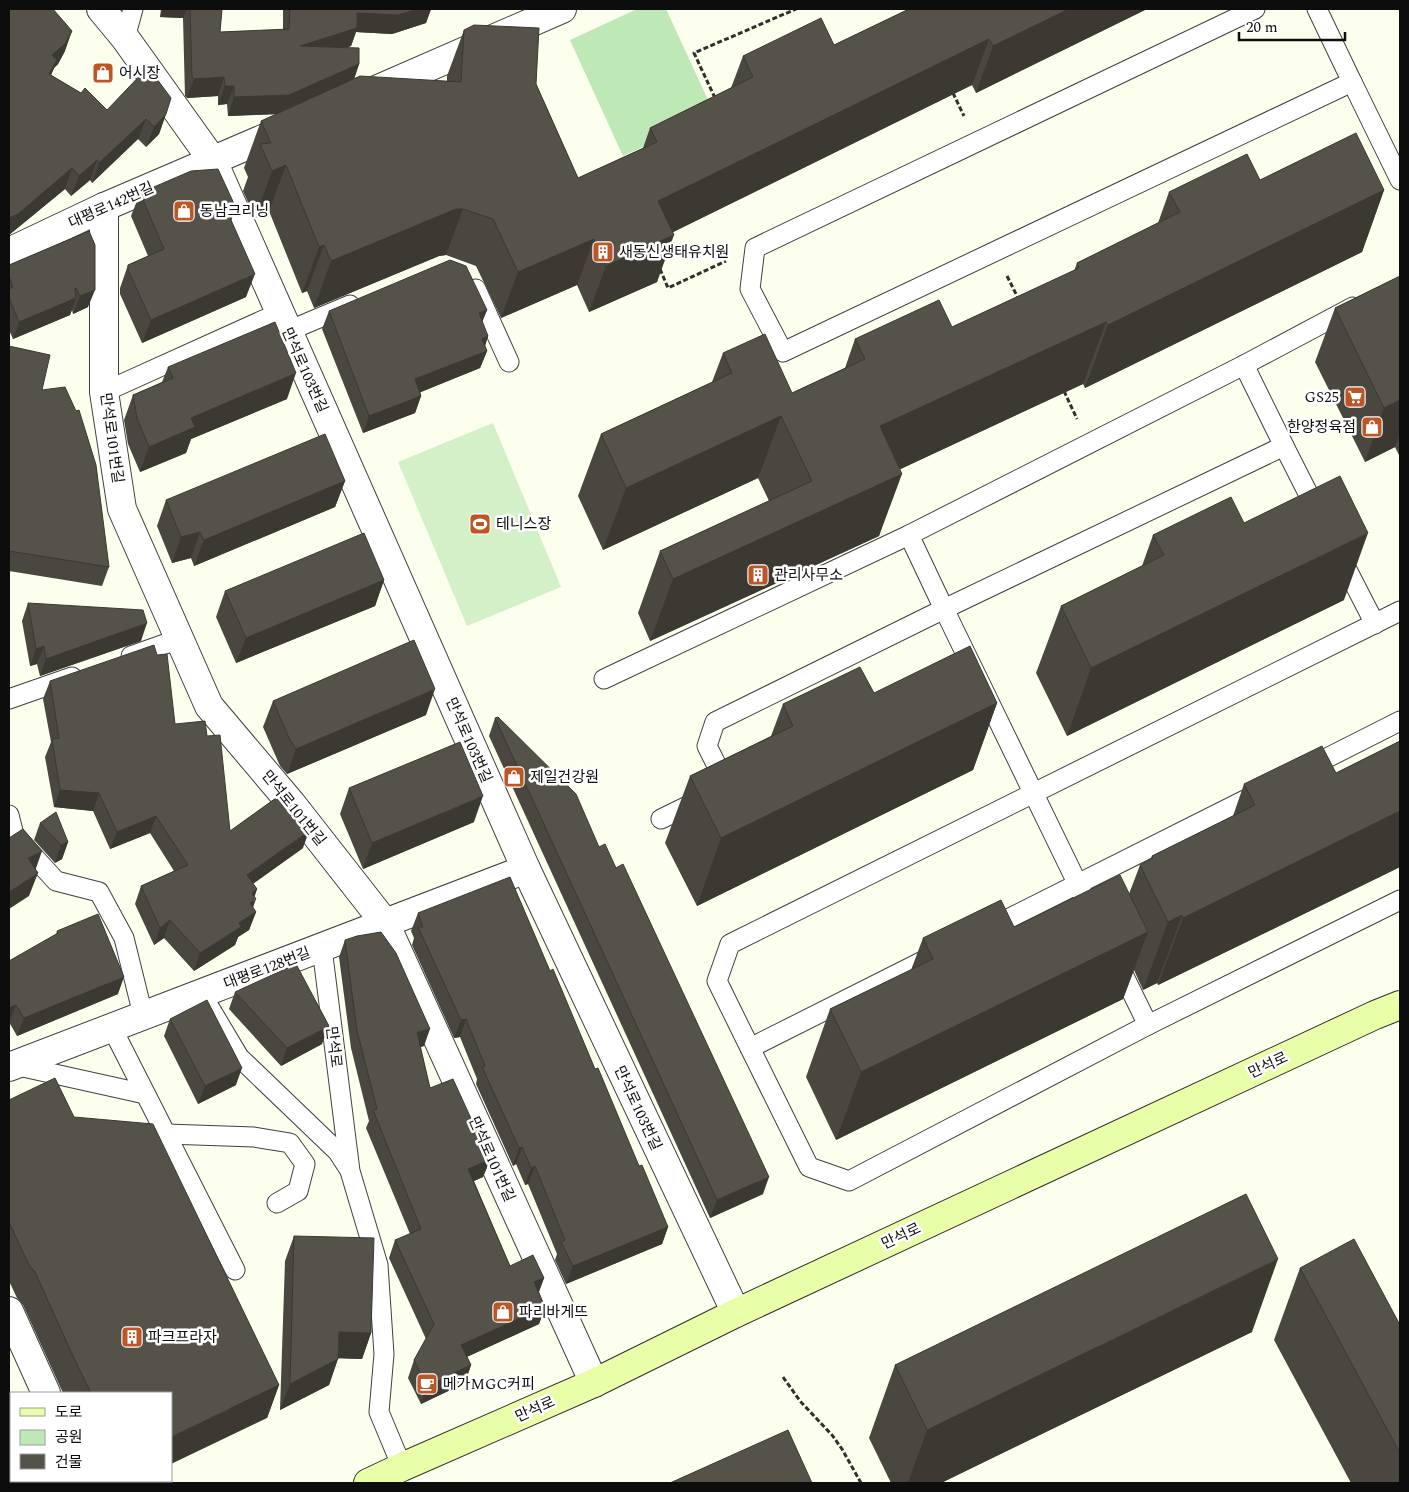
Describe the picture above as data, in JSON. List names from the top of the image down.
{
  "streets": {
    "main road": ["만석로"],
    "street": [
      "대평로142번길",
      "만석로103번길",
      "만석로101번길",
      "대평로128번길"
    ]
  },
  "crossings": [
    ["대평로142번길", "만석로103번길"],
    ["대평로142번길", "만석로101번길"],
    ["만석로103번길", "대평로128번길"],
    ["만석로103번길", "만석로"],
    ["만석로101번길", "대평로128번길"],
    ["만석로101번길", "만석로"],
    ["대평로128번길", "만석로"]
  ],
  "places": {
    "shop": [
      "어시장",
      "동남크리닝",
      "한양정육점",
      "제일건강원",
      "파리바게뜨"
    ],
    "building": ["새동신생태유치원", "관리사무소", "파크프라자"],
    "supermarket": ["GS25"],
    "sports": ["테니스장"],
    "cafe": ["메가MGC커피"]
  },
  "legend": ["도로", "공원", "건물"],
  "scale_bar": "20 m"
}
